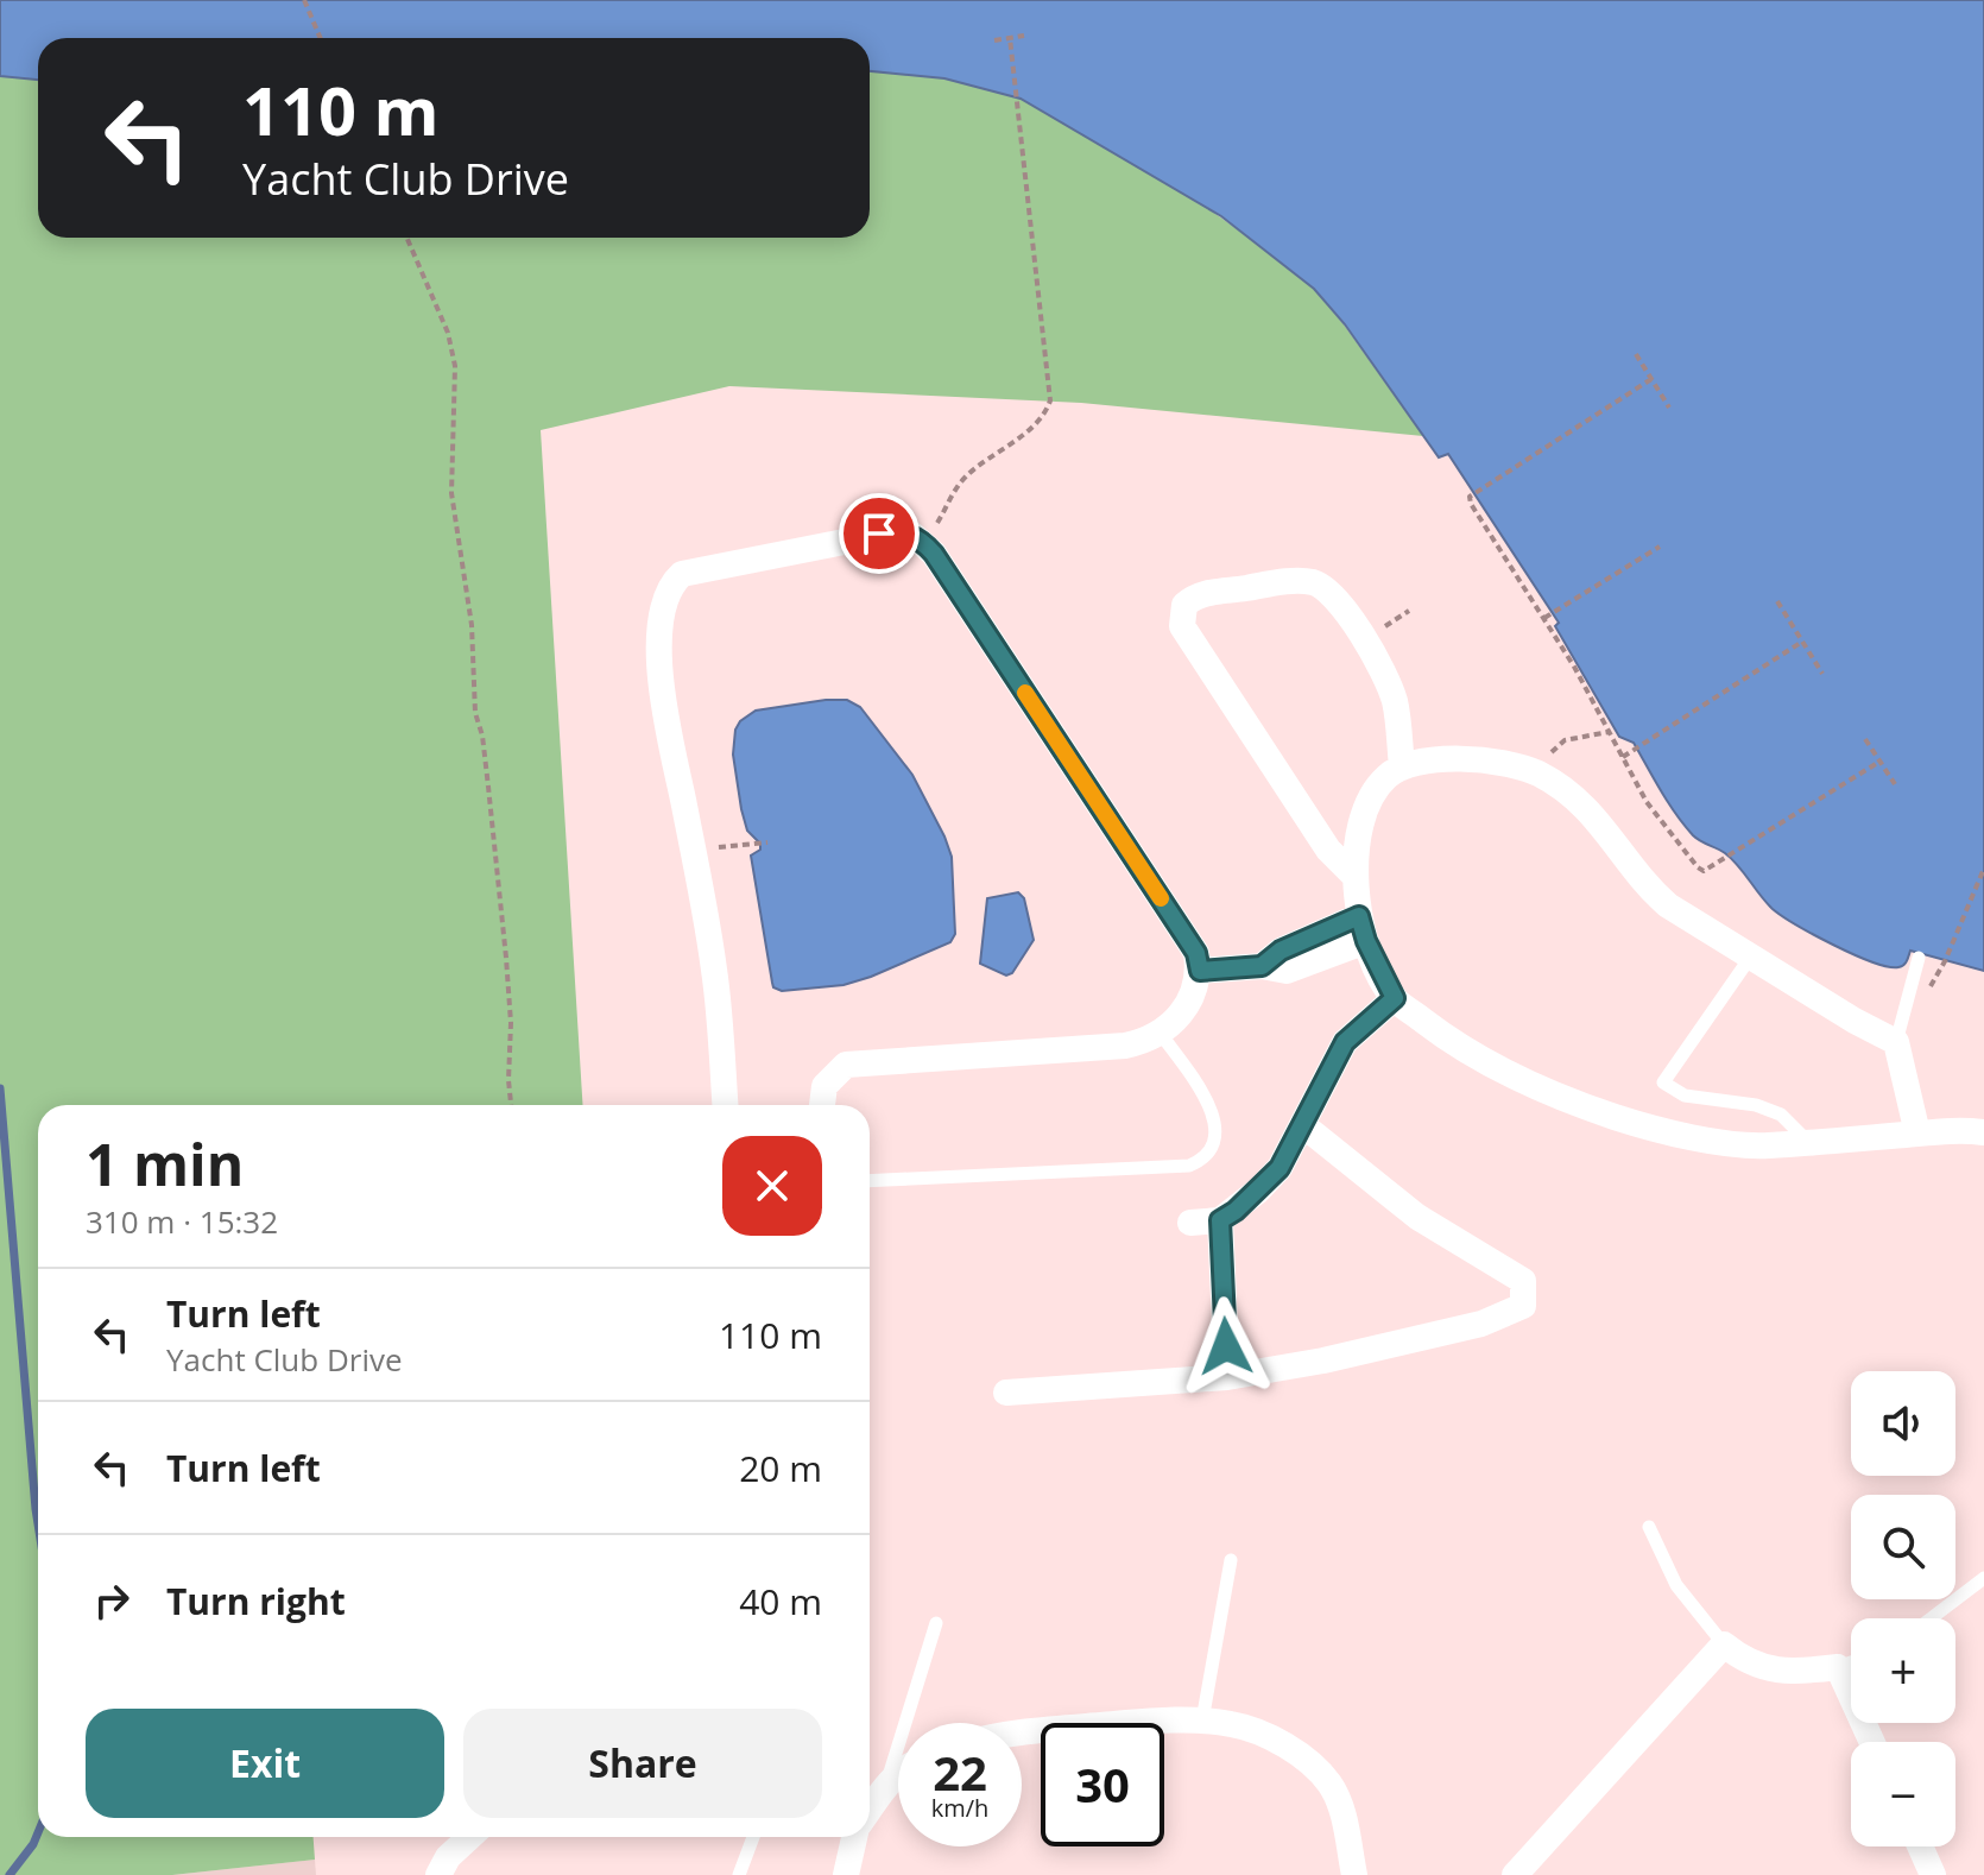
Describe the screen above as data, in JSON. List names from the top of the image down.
{
  "page": {
    "turn": ["110 m", "Yacht Club Drive"],
    "heading": ["1 min", "310 m · 15:32"],
    "list": [
      {
        "name": "Turn left",
        "note": "Yacht Club Drive",
        "value": "110 m"
      },
      {
        "name": "Turn left",
        "value": "20 m"
      },
      {
        "name": "Turn right",
        "value": "40 m"
      }
    ],
    "map_buttons": ["+", "−"],
    "buttons": ["Exit", "Share"],
    "speed": "22 km/h",
    "limit": "30"
  }
}
